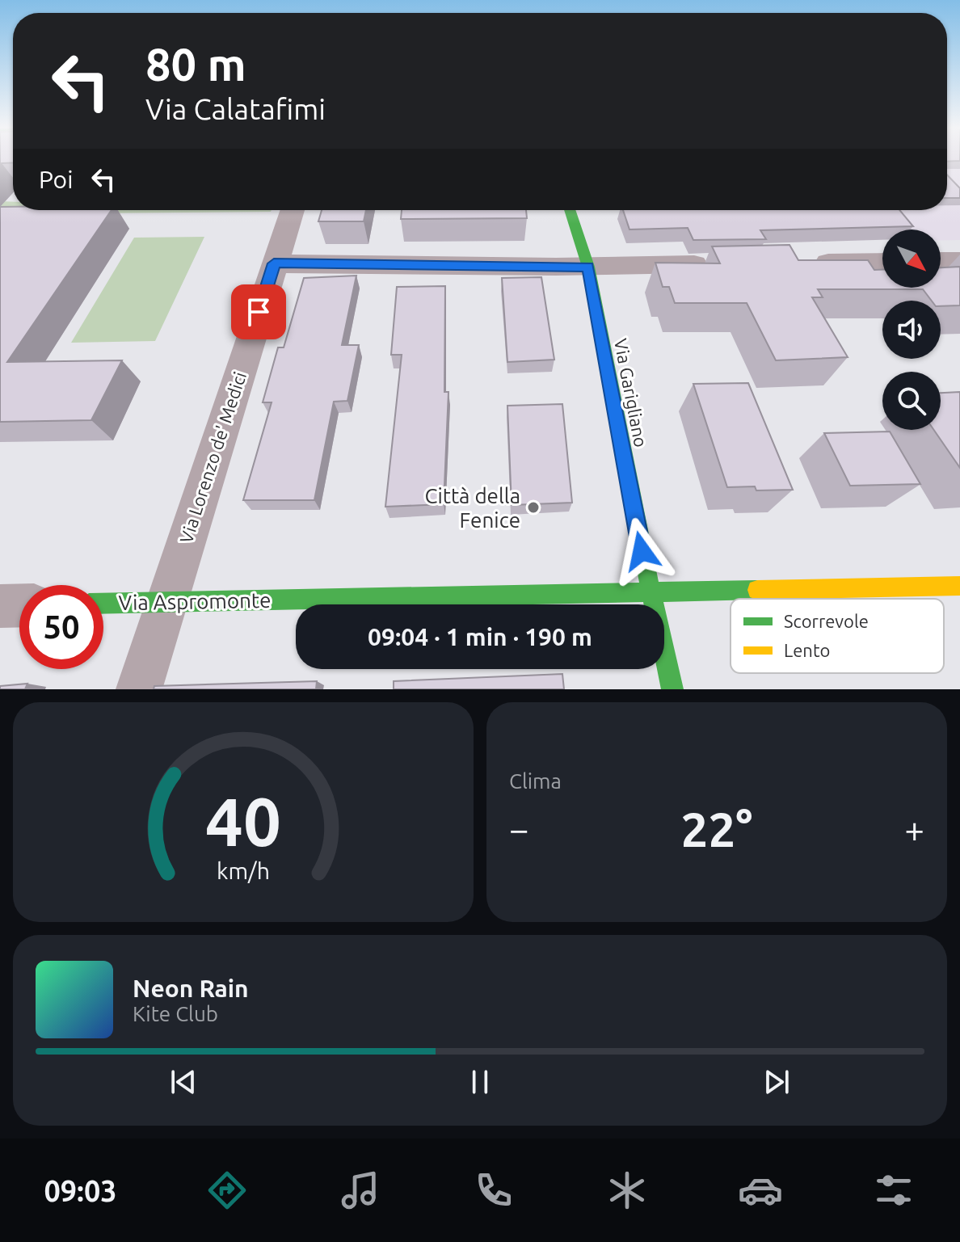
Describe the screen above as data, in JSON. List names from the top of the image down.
{
  "streets": {
    "street": ["Via Garigliano", "Via Lorenzo de' Medici", "Via Aspromonte"]
  },
  "crossings": [
    ["Via Garigliano", "Via Aspromonte"],
    ["Via Lorenzo de' Medici", "Via Aspromonte"]
  ],
  "places": ["Città della Fenice"],
  "legend": ["Scorrevole", "Lento"],
  "north": "bottom right",
  "page": {
    "turn": ["80 m", "Via Calatafimi"],
    "then": "Poi",
    "limit": "50",
    "trip": "09:04 · 1 min · 190 m",
    "tile": "Clima",
    "heat": ["−", "22°", "+"],
    "song": ["Neon Rain", "Kite Club"],
    "tabs": "09:03",
    "gauge": ["40", "km/h"]
  }
}
